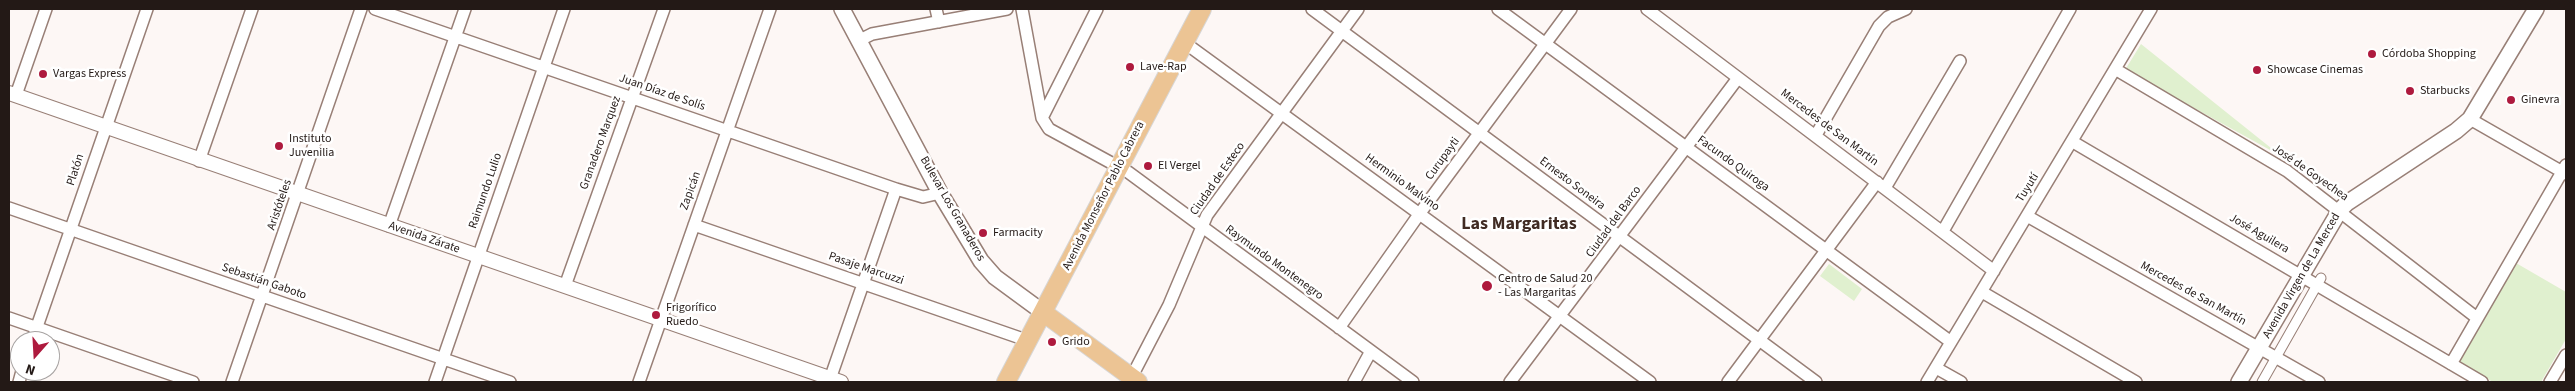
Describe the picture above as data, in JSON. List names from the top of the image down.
{
  "streets": {
    "main road": ["Avenida Monseñor Pablo Cabrera", "Bulevar Los Granaderos", "Avenida Virgen de La Merced"],
    "street": [
      "Juan Díaz de Solís",
      "Mercedes de San Martín",
      "Granadero Marquez",
      "Curupayti",
      "Facundo Quiroga",
      "Platón",
      "José de Goyechea",
      "Ciudad de Esteco",
      "Herminio Malvino",
      "Ernesto Soneira",
      "Tuyutí",
      "Raimundo Lulio",
      "Zapicán",
      "Aristóteles",
      "Ciudad del Barco",
      "José Aguilera",
      "Avenida Zárate",
      "Raymundo Montenegro",
      "Pasaje Marcuzzi",
      "Sebastián Gaboto"
    ]
  },
  "crossings": [
    ["Juan Díaz de Solís", "Granadero Marquez"],
    ["Juan Díaz de Solís", "Raimundo Lulio"],
    ["Juan Díaz de Solís", "Zapicán"],
    ["Juan Díaz de Solís", "Bulevar Los Granaderos"],
    ["Mercedes de San Martín", "Tuyutí"],
    ["Mercedes de San Martín", "Ciudad del Barco"],
    ["Mercedes de San Martín", "Avenida Virgen de La Merced"],
    ["Granadero Marquez", "Avenida Zárate"],
    ["Curupayti", "Facundo Quiroga"],
    ["Curupayti", "Herminio Malvino"],
    ["Curupayti", "Ernesto Soneira"],
    ["Curupayti", "Raymundo Montenegro"],
    ["Facundo Quiroga", "Tuyutí"],
    ["Facundo Quiroga", "Ciudad del Barco"],
    ["Platón", "Avenida Zárate"],
    ["Platón", "Sebastián Gaboto"],
    ["José de Goyechea", "Tuyutí"],
    ["José de Goyechea", "Avenida Virgen de La Merced"],
    ["Ciudad de Esteco", "Herminio Malvino"],
    ["Ciudad de Esteco", "Ernesto Soneira"],
    ["Ciudad de Esteco", "Bulevar Los Granaderos"],
    ["Ciudad de Esteco", "Raymundo Montenegro"],
    ["Herminio Malvino", "Avenida Monseñor Pablo Cabrera"],
    ["Herminio Malvino", "Ciudad del Barco"],
    ["Ernesto Soneira", "Ciudad del Barco"],
    ["Tuyutí", "José Aguilera"],
    ["Raimundo Lulio", "Avenida Zárate"],
    ["Raimundo Lulio", "Sebastián Gaboto"],
    ["Zapicán", "Avenida Zárate"],
    ["Zapicán", "Pasaje Marcuzzi"],
    ["Avenida Monseñor Pablo Cabrera", "Bulevar Los Granaderos"],
    ["Avenida Monseñor Pablo Cabrera", "Raymundo Montenegro"],
    ["Avenida Monseñor Pablo Cabrera", "Pasaje Marcuzzi"],
    ["Aristóteles", "Avenida Zárate"],
    ["Aristóteles", "Sebastián Gaboto"],
    ["José Aguilera", "Avenida Virgen de La Merced"]
  ],
  "districts": ["Las Margaritas"],
  "places": [
    "Córdoba Shopping",
    "Lave-Rap",
    "Showcase Cinemas",
    "Vargas Express",
    "Starbucks",
    "Ginevra",
    "Instituto Juvenilia",
    "El Vergel",
    "Farmacity",
    "Centro de Salud 20 - Las Margaritas",
    "Frigorífico Ruedo",
    "Grido"
  ],
  "north": "bottom"
}
